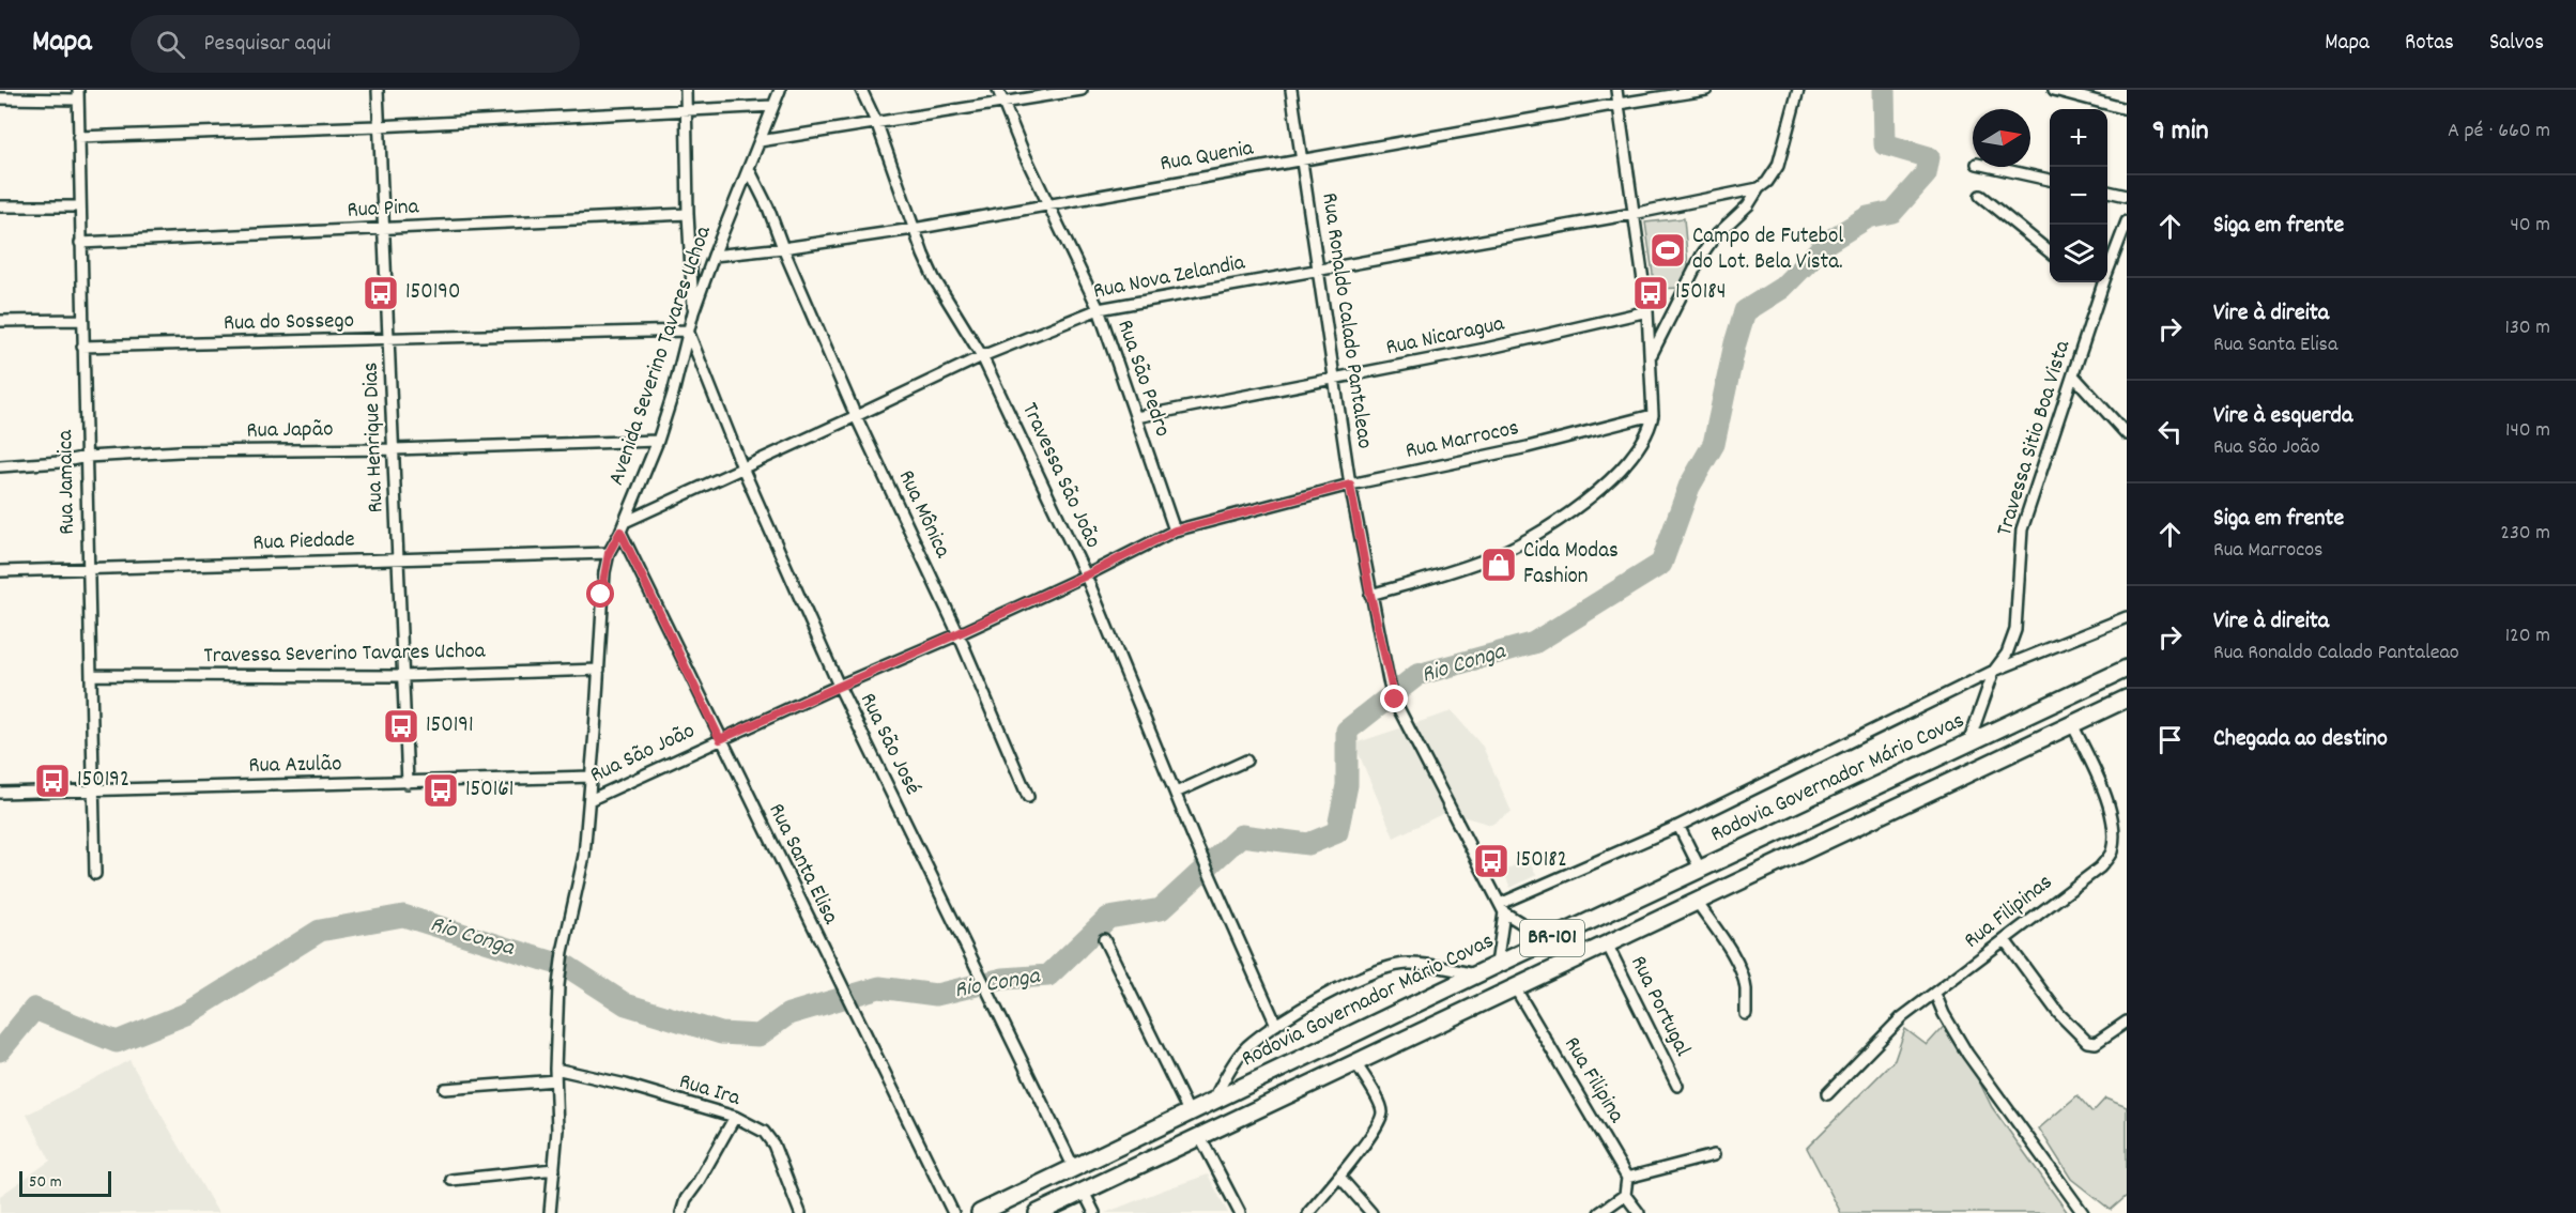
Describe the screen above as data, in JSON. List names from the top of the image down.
{
  "streets": {
    "highway": ["Rodovia Governador Mário Covas", "BR-101"],
    "street": [
      "Rua Quenia",
      "Rua Pina",
      "Rua Nova Zelandia",
      "Rua Ronaldo Calado Pantaleao",
      "Rua do Sossego",
      "Rua Nicaragua",
      "Avenida Severino Tavares Uchoa",
      "Rua São Pedro",
      "Rua Japão",
      "Rua Henrique Dias",
      "Travessa Sitio Boa Vista",
      "Rua Marrocos",
      "Travessa São João",
      "Rua Jamaica",
      "Rua Mônica",
      "Rua Piedade",
      "Travessa Severino Tavares Uchoa",
      "Rua São José",
      "Rua São João",
      "Rua Azulão",
      "Rua Santa Elisa",
      "Rua Filipinas",
      "Rua Portugal",
      "Rua Filipina",
      "Rua Ira"
    ]
  },
  "crossings": [
    ["Rua Quenia", "Rua Ronaldo Calado Pantaleao"],
    ["Rua Quenia", "Avenida Severino Tavares Uchoa"],
    ["Rua Quenia", "Rua São Pedro"],
    ["Rua Quenia", "Travessa São João"],
    ["Rua Quenia", "Rua Mônica"],
    ["Rua Pina", "Rua Henrique Dias"],
    ["Rua Pina", "Rua Jamaica"],
    ["Rua Nova Zelandia", "Rua Ronaldo Calado Pantaleao"],
    ["Rua Nova Zelandia", "Avenida Severino Tavares Uchoa"],
    ["Rua Nova Zelandia", "Rua São Pedro"],
    ["Rua Nova Zelandia", "Travessa São João"],
    ["Rua Nova Zelandia", "Rua Mônica"],
    ["Rua Nova Zelandia", "Rua São José"],
    ["Rua Nova Zelandia", "Rua Santa Elisa"],
    ["Rua Ronaldo Calado Pantaleao", "Rua Nicaragua"],
    ["Rua Ronaldo Calado Pantaleao", "Rua Marrocos"],
    ["Rua do Sossego", "Avenida Severino Tavares Uchoa"],
    ["Rua do Sossego", "Rua Henrique Dias"],
    ["Rua do Sossego", "Rua Jamaica"],
    ["Rua do Sossego", "Rua São José"],
    ["Rua Nicaragua", "Rua São Pedro"],
    ["Avenida Severino Tavares Uchoa", "Rua Japão"],
    ["Avenida Severino Tavares Uchoa", "Rua Mônica"],
    ["Avenida Severino Tavares Uchoa", "Rua Piedade"],
    ["Avenida Severino Tavares Uchoa", "Travessa Severino Tavares Uchoa"],
    ["Avenida Severino Tavares Uchoa", "Rua São José"],
    ["Avenida Severino Tavares Uchoa", "Rua São João"],
    ["Avenida Severino Tavares Uchoa", "Rua Azulão"],
    ["Avenida Severino Tavares Uchoa", "Rua Santa Elisa"],
    ["Avenida Severino Tavares Uchoa", "Rua Ira"],
    ["Rua São Pedro", "Rua Marrocos"],
    ["Rua Japão", "Rua Henrique Dias"],
    ["Rua Japão", "Rua Jamaica"],
    ["Rua Henrique Dias", "Rua Piedade"],
    ["Rua Henrique Dias", "Travessa Severino Tavares Uchoa"],
    ["Rua Henrique Dias", "Rua Azulão"],
    ["Travessa Sitio Boa Vista", "Rodovia Governador Mário Covas"],
    ["Rua Marrocos", "Travessa São João"],
    ["Rua Marrocos", "Rua Mônica"],
    ["Rua Marrocos", "Rua São João"],
    ["Rua Jamaica", "Rua Piedade"],
    ["Rua Jamaica", "Travessa Severino Tavares Uchoa"],
    ["Rua Jamaica", "Rua Azulão"],
    ["Rua Mônica", "Rua São João"],
    ["Rua São José", "Rua São João"],
    ["Rua São José", "Rodovia Governador Mário Covas"],
    ["Rua São João", "Rua Santa Elisa"],
    ["Rua Filipinas", "BR-101"],
    ["BR-101", "Rua Portugal"],
    ["BR-101", "Rua Filipina"]
  ],
  "water": ["Rio Conga"],
  "places": {
    "sports": ["Campo de Futebol do Lot. Bela Vista."],
    "bus stop": [
      "150190",
      "150184",
      "150191",
      "150192",
      "150161",
      "150182"
    ],
    "shop": ["Cida Modas Fashion"]
  },
  "scale_bar": "50 m",
  "north": "right",
  "page": {
    "header": "Mapa",
    "search": "Pesquisar aqui",
    "nav": ["Mapa", "Rotas", "Salvos"],
    "heading": ["9 min", "A pé · 660 m"],
    "map_buttons": ["+", "−"],
    "list": [
      ["Siga em frente", "40 m"],
      ["Vire à direita", "Rua Santa Elisa", "130 m"],
      ["Vire à esquerda", "Rua São João", "140 m"],
      ["Siga em frente", "Rua Marrocos", "230 m"],
      ["Vire à direita", "Rua Ronaldo Calado Pantaleao", "120 m"],
      "Chegada ao destino"
    ],
    "scale": "50 m"
  }
}
